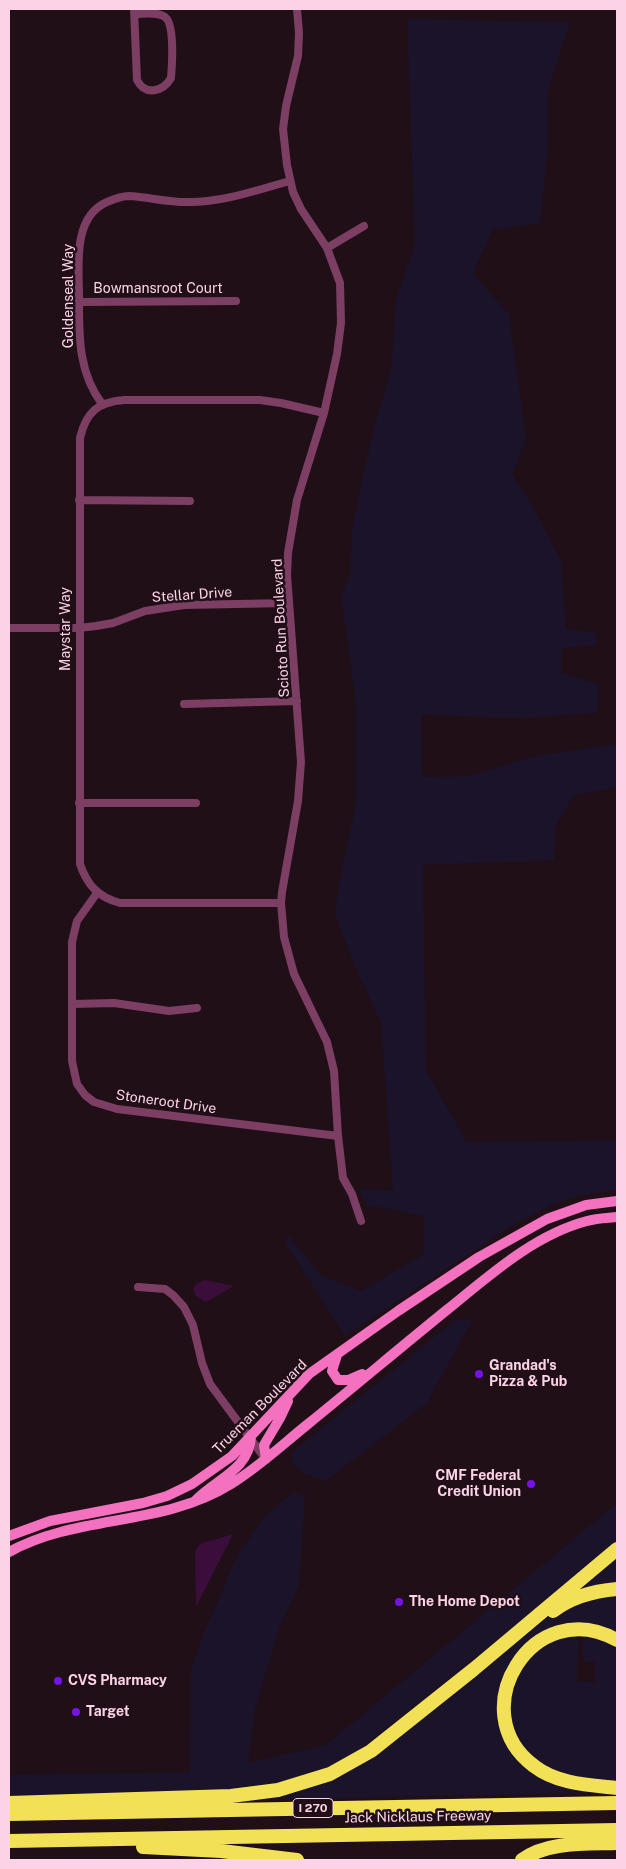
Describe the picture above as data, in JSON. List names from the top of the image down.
{
  "streets": {
    "highway": ["I 270", "Jack Nicklaus Freeway"],
    "main road": ["Trueman Boulevard"],
    "street": [
      "Bowmansroot Court",
      "Goldenseal Way",
      "Stellar Drive",
      "Scioto Run Boulevard",
      "Maystar Way",
      "Stoneroot Drive"
    ]
  },
  "crossings": [
    ["Bowmansroot Court", "Goldenseal Way"],
    ["Goldenseal Way", "Scioto Run Boulevard"],
    ["Goldenseal Way", "Maystar Way"],
    ["Stellar Drive", "Scioto Run Boulevard"],
    ["Stellar Drive", "Maystar Way"],
    ["Scioto Run Boulevard", "Stoneroot Drive"],
    ["Maystar Way", "Stoneroot Drive"]
  ],
  "places": [
    "Grandad's Pizza & Pub",
    "CMF Federal Credit Union",
    "The Home Depot",
    "CVS Pharmacy",
    "Target"
  ]
}
